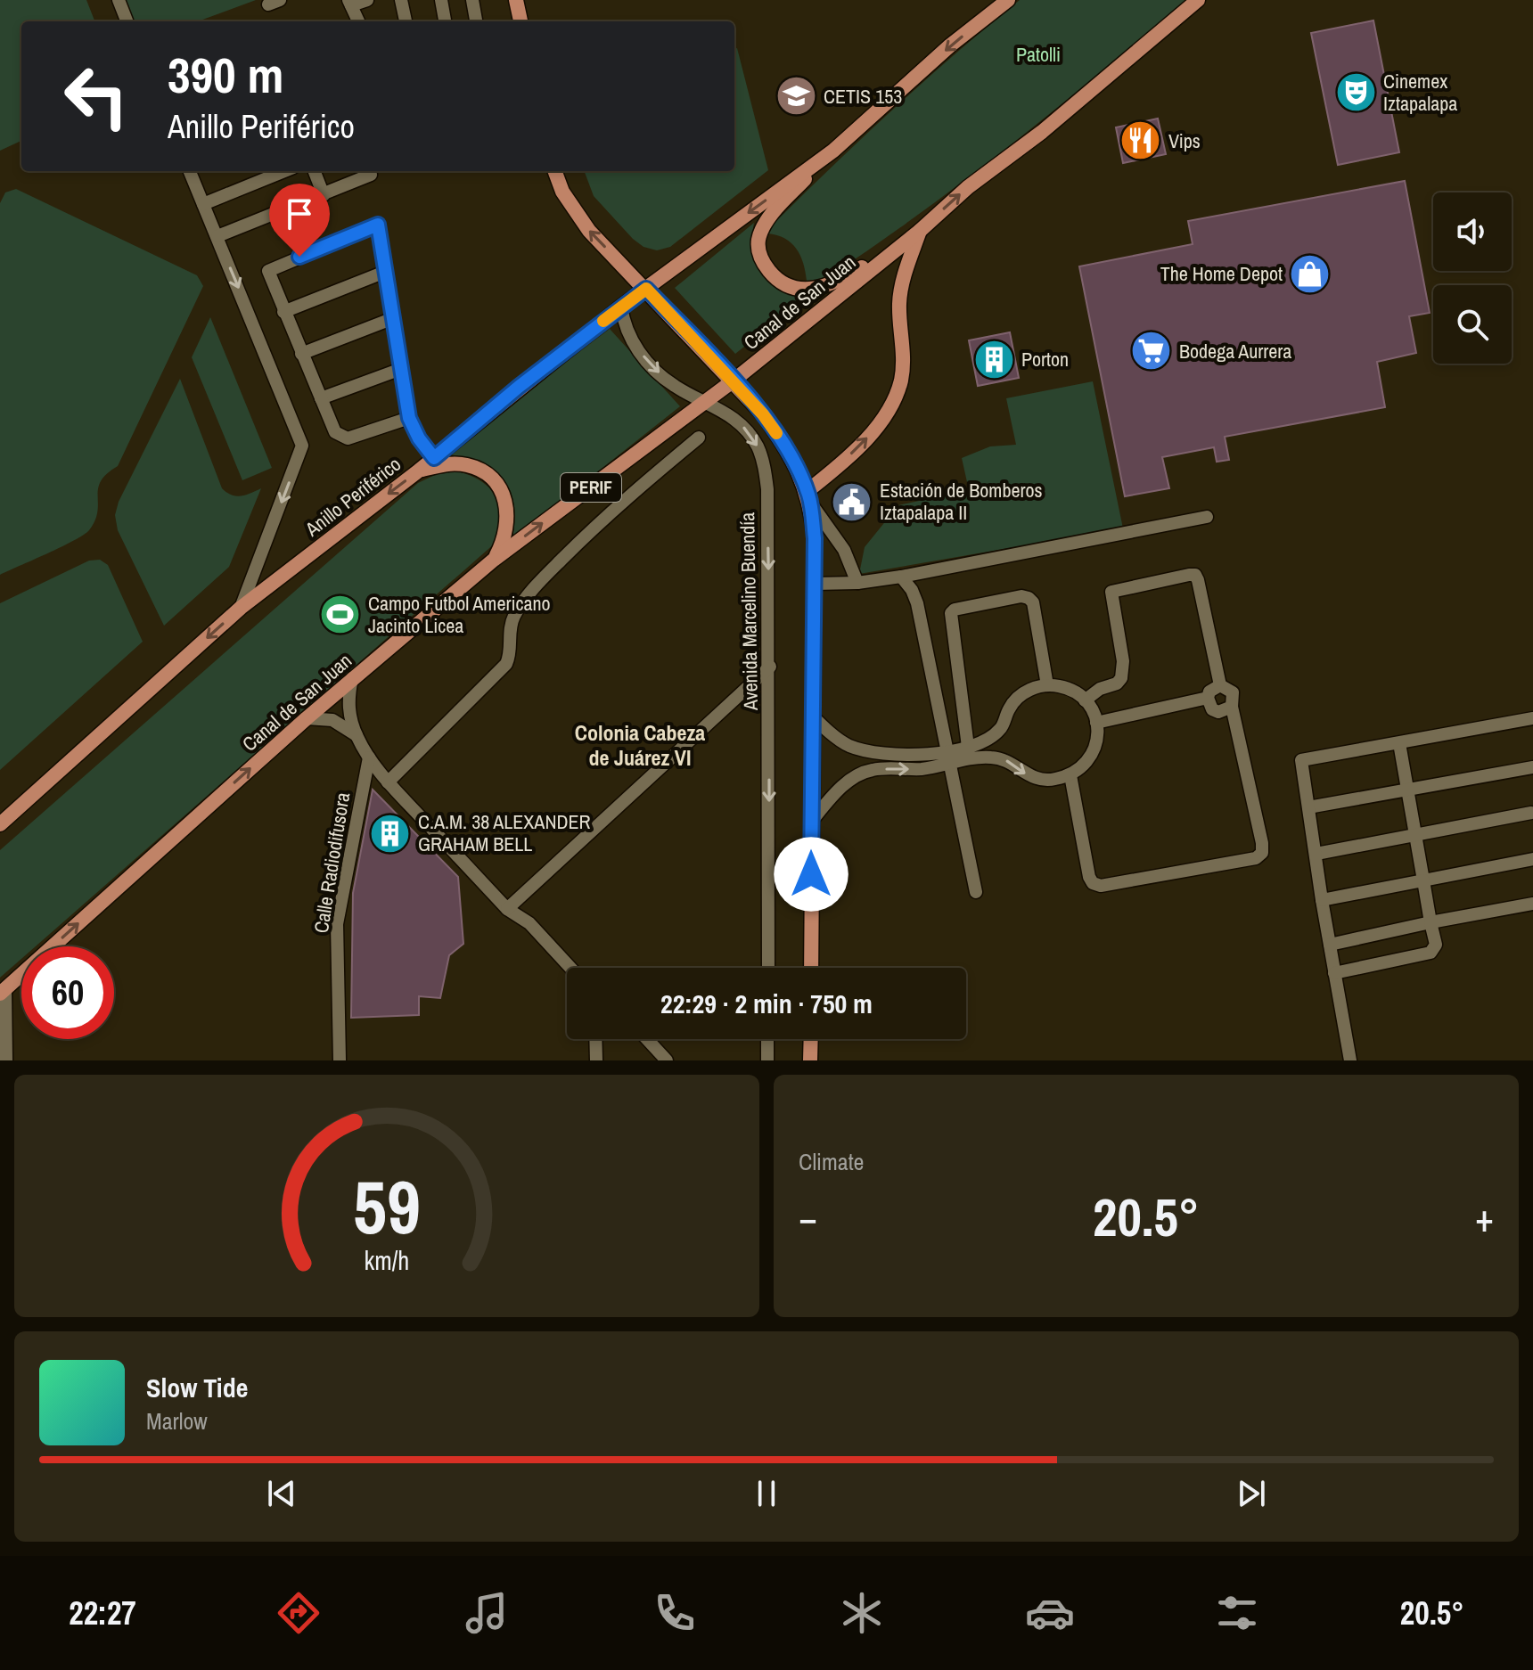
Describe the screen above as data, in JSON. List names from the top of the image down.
{
  "streets": {
    "main road": ["Canal de San Juan", "PERIF", "Anillo Periférico"],
    "street": ["Avenida Marcelino Buendía", "Calle Radiodifusora"]
  },
  "crossings": [
    ["Canal de San Juan", "Avenida Marcelino Buendía"],
    ["Anillo Periférico", "Avenida Marcelino Buendía"]
  ],
  "one_way": ["Canal de San Juan", "Anillo Periférico", "Avenida Marcelino Buendía"],
  "districts": ["Colonia Cabeza de Juárez VI"],
  "parks": ["Patolli"],
  "places": {
    "theatre": ["Cinemex Iztapalapa"],
    "school or university": ["CETIS 153"],
    "restaurant": ["Vips"],
    "shop": ["The Home Depot"],
    "supermarket": ["Bodega Aurrera"],
    "building": ["Porton", "C.A.M. 38 ALEXANDER GRAHAM BELL"],
    "public building": ["Estación de Bomberos Iztapalapa II"],
    "sports": ["Campo Futbol Americano Jacinto Licea"]
  },
  "page": {
    "turn": ["390 m", "Anillo Periférico"],
    "limit": "60",
    "trip": "22:29 · 2 min · 750 m",
    "tile": "Climate",
    "heat": ["−", "20.5°", "+"],
    "song": ["Slow Tide", "Marlow"],
    "tabs": ["22:27", "20.5°"],
    "gauge": ["59", "km/h"]
  }
}
